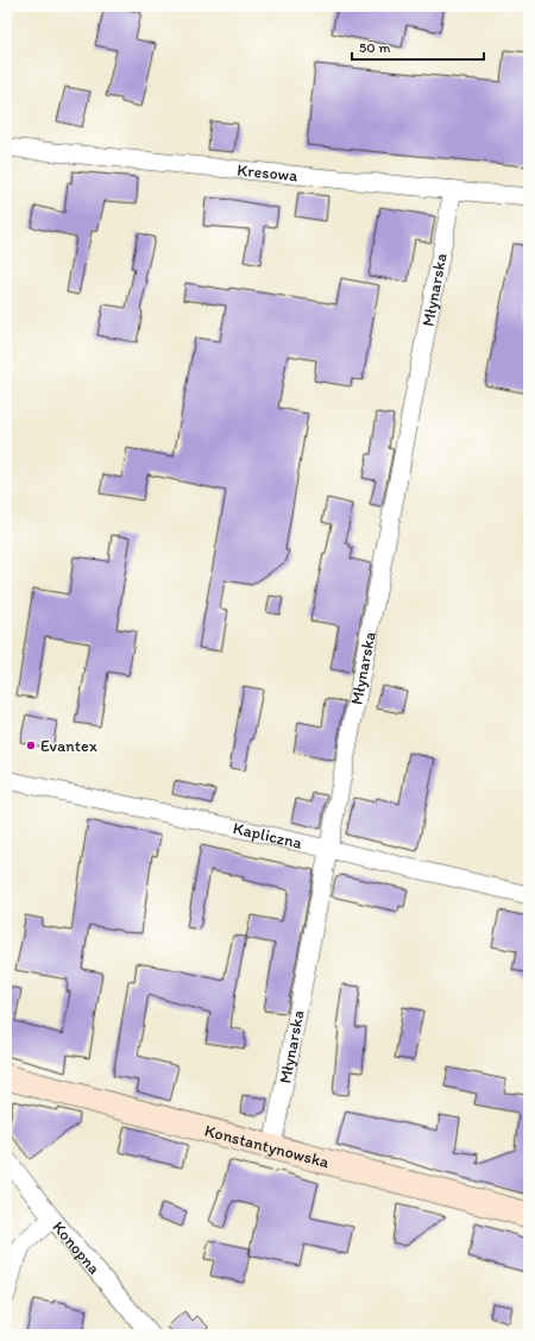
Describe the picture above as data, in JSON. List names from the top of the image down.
{
  "streets": {
    "street": [
      "Kresowa",
      "Młynarska",
      "Kapliczna",
      "Konstantynowska",
      "Konopna"
    ]
  },
  "crossings": [
    ["Kresowa", "Młynarska"],
    ["Młynarska", "Kapliczna"],
    ["Młynarska", "Konstantynowska"]
  ],
  "places": ["Evantex"],
  "scale_bar": "50 m"
}
